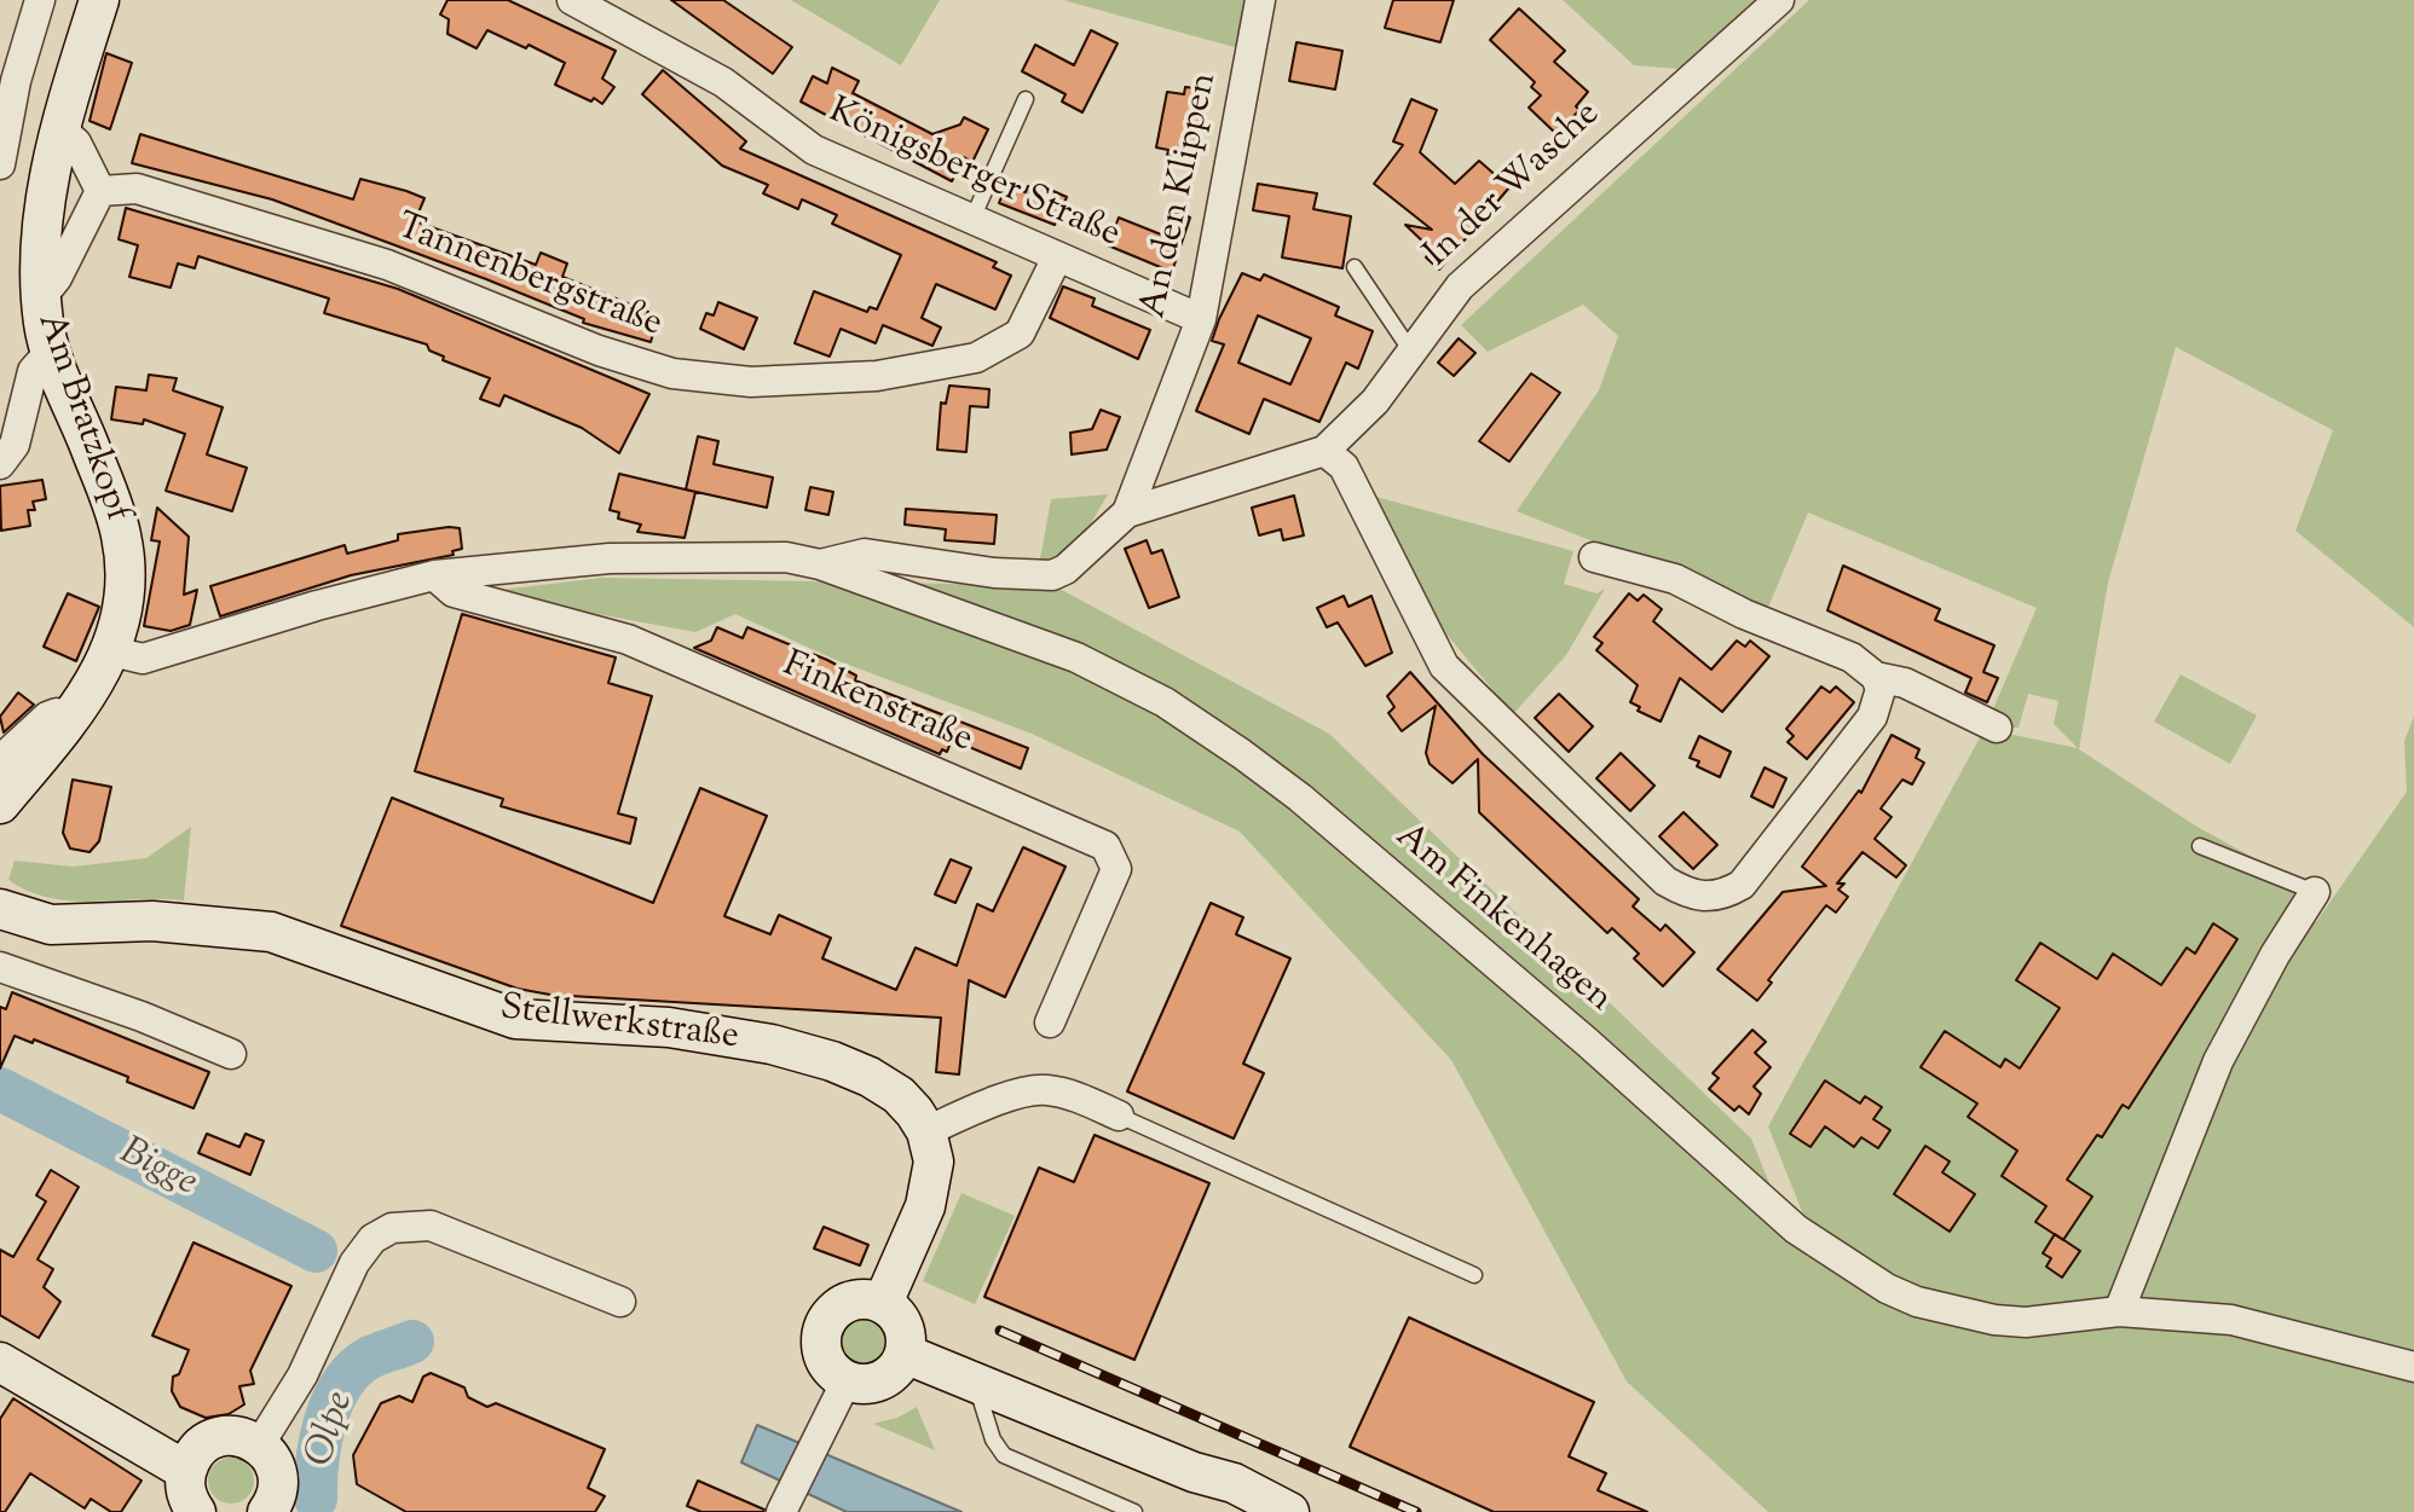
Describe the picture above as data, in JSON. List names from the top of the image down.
{
  "streets": {
    "main road": ["Am Bratzkopf", "Stellwerkstraße"],
    "street": [
      "Königsberger Straße",
      "In der Wasche",
      "An den Klippen",
      "Tannenbergstraße",
      "Finkenstraße",
      "Am Finkenhagen"
    ]
  },
  "crossings": [
    ["Königsberger Straße", "An den Klippen"],
    ["Königsberger Straße", "Tannenbergstraße"],
    ["In der Wasche", "An den Klippen"],
    ["An den Klippen", "Am Finkenhagen"]
  ],
  "water": ["Bigge", "Olpe"]
}
